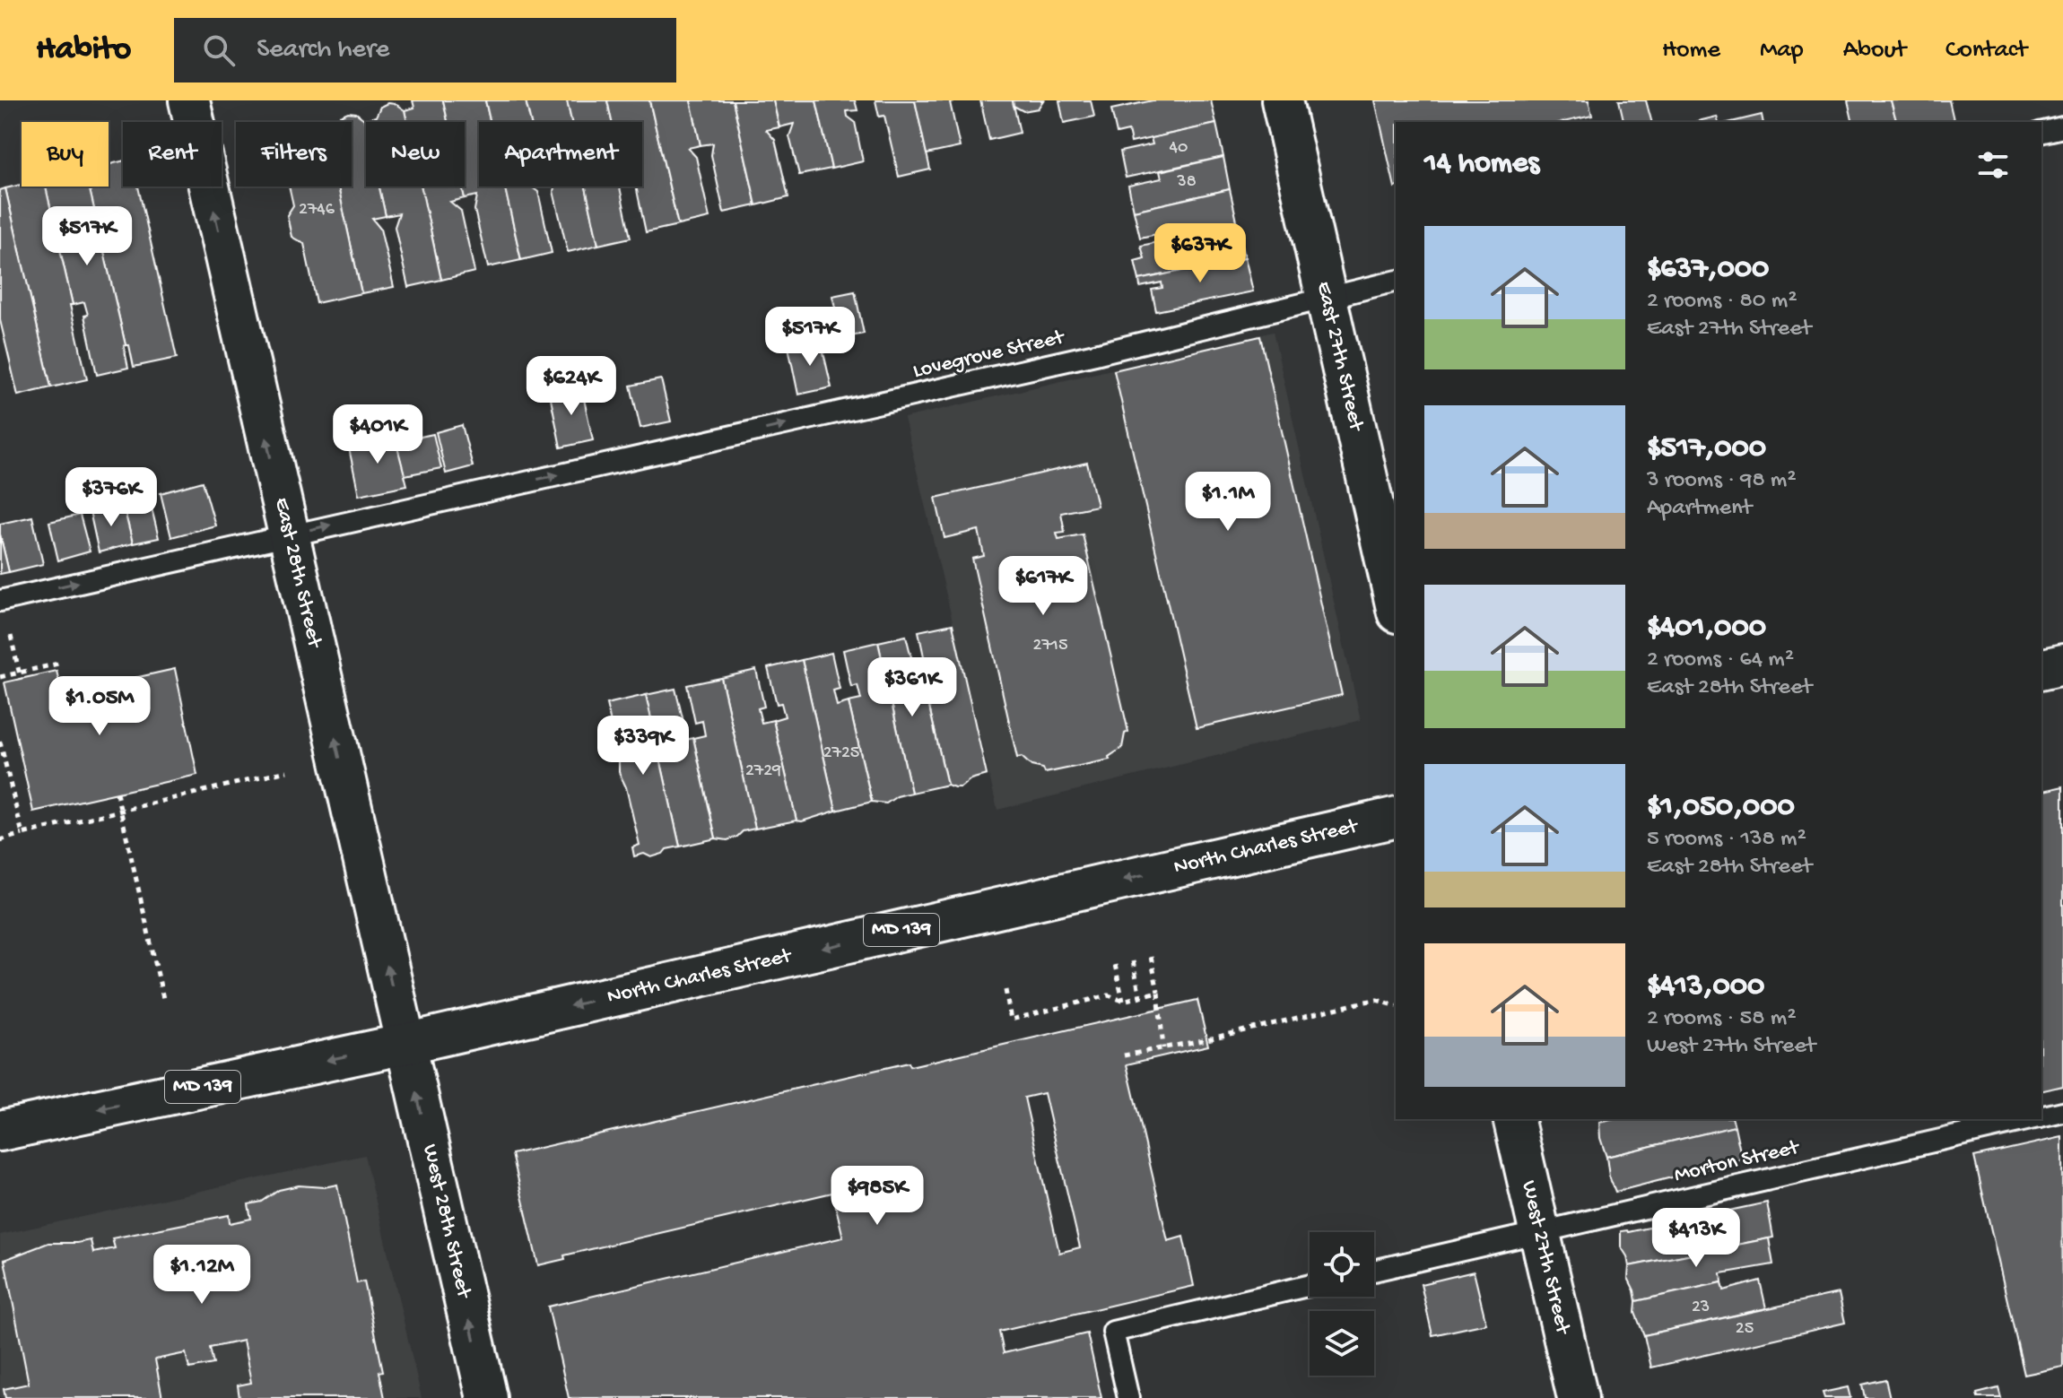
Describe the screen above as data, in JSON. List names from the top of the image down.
{
  "streets": {
    "main road": [
      "East 27th Street",
      "East 28th Street",
      "North Charles Street",
      "MD 139",
      "West 28th Street",
      "West 27th Street"
    ],
    "lane": ["Lovegrove Street", "Morton Street"]
  },
  "crossings": [
    ["Lovegrove Street", "East 27th Street"],
    ["Lovegrove Street", "East 28th Street"],
    ["East 28th Street", "North Charles Street"],
    ["East 28th Street", "West 28th Street"],
    ["North Charles Street", "West 28th Street"],
    ["Morton Street", "West 27th Street"]
  ],
  "one_way": [
    "Lovegrove Street",
    "East 28th Street",
    "North Charles Street",
    "West 28th Street"
  ],
  "house_numbers": [
    "40",
    "38",
    "2746",
    "2715",
    "2725",
    "2729",
    "23",
    "25"
  ],
  "page": {
    "header": "Habito",
    "search": "Search here",
    "nav": [
      "Home",
      "Map",
      "About",
      "Contact"
    ],
    "chip": [
      "Buy",
      "Rent",
      "Filters",
      "New",
      "Apartment"
    ],
    "heading": "14 homes",
    "price": [
      "$517K",
      "$637K",
      "$517K",
      "$624K",
      "$401K",
      "$376K",
      "$1.1M",
      "$617K",
      "$361K",
      "$1.05M",
      "$339K",
      "$985K",
      "$413K",
      "$1.12M"
    ],
    "list": [
      {
        "name": "$637,000",
        "note": "2 rooms · 80 m² · East 27th Street"
      },
      {
        "name": "$517,000",
        "note": "3 rooms · 98 m² · Apartment"
      },
      {
        "name": "$401,000",
        "note": "2 rooms · 64 m² · East 28th Street"
      },
      {
        "name": "$1,050,000",
        "note": "5 rooms · 138 m² · East 28th Street"
      },
      {
        "name": "$413,000",
        "note": "2 rooms · 58 m² · West 27th Street"
      }
    ]
  }
}
